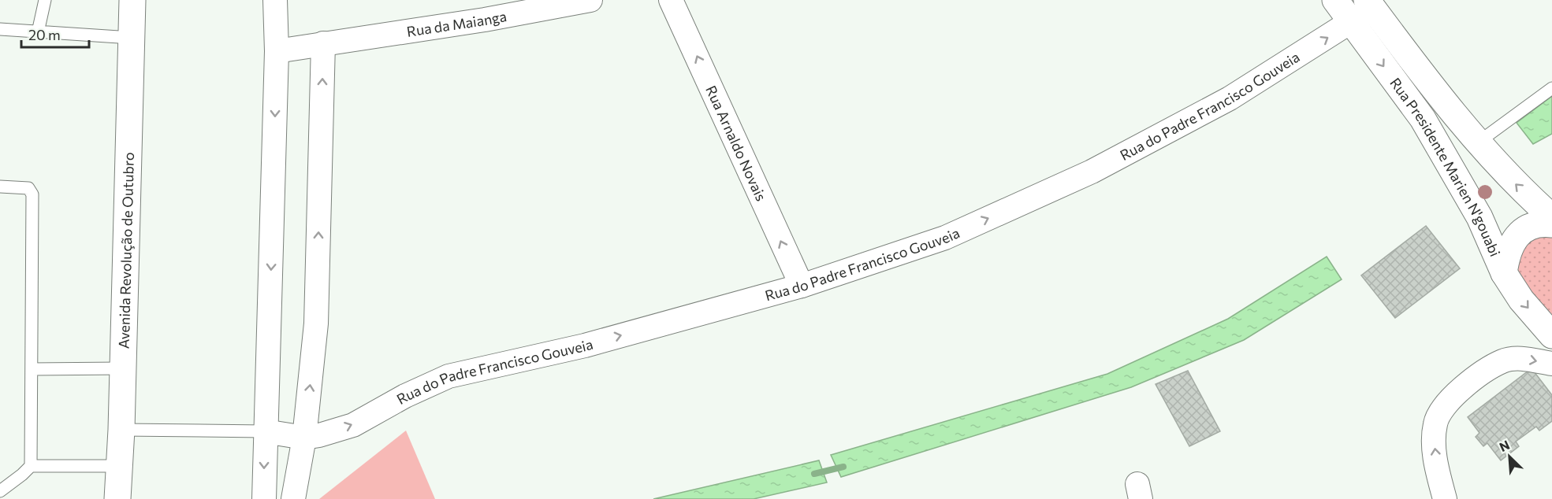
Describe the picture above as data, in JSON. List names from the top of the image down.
{
  "streets": {
    "street": [
      "Rua da Maianga",
      "Rua do Padre Francisco Gouveia",
      "Rua Arnaldo Novais",
      "Rua Presidente Marien N'gouabi",
      "Avenida Revolução de Outubro"
    ]
  },
  "crossings": [
    ["Rua do Padre Francisco Gouveia", "Rua Arnaldo Novais"],
    ["Rua do Padre Francisco Gouveia", "Rua Presidente Marien N'gouabi"]
  ],
  "one_way": ["Rua do Padre Francisco Gouveia", "Rua Arnaldo Novais"],
  "scale_bar": "20 m",
  "north": "top left"
}
